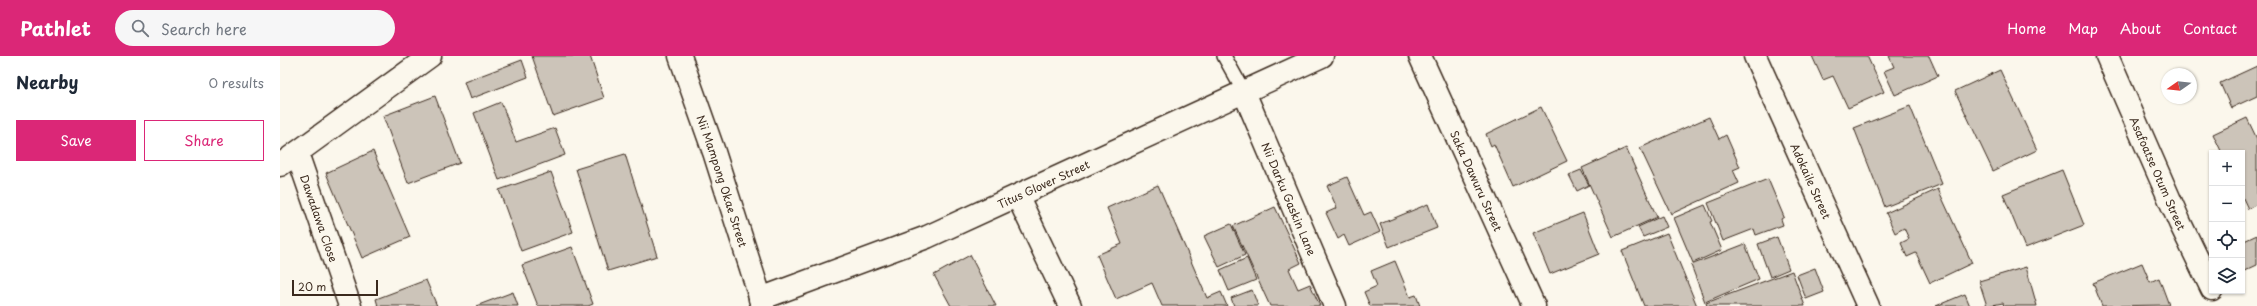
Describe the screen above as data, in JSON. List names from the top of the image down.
{
  "streets": {
    "street": [
      "Asafoatse Otum Street",
      "Nii Mampong Okae Street",
      "Saka Dawuru Street",
      "Adokaile Street",
      "Titus Glover Street",
      "Nii Darku Gaskin Lane",
      "Dawadawa Close"
    ]
  },
  "crossings": [
    ["Nii Mampong Okae Street", "Titus Glover Street"],
    ["Titus Glover Street", "Nii Darku Gaskin Lane"]
  ],
  "scale_bar": "20 m",
  "north": "left",
  "page": {
    "header": "Pathlet",
    "search": "Search here",
    "nav": [
      "Home",
      "Map",
      "About",
      "Contact"
    ],
    "heading": ["Nearby", "0 results"],
    "buttons": ["Save", "Share"],
    "map_buttons": ["+", "−"],
    "scale": "20 m"
  }
}
